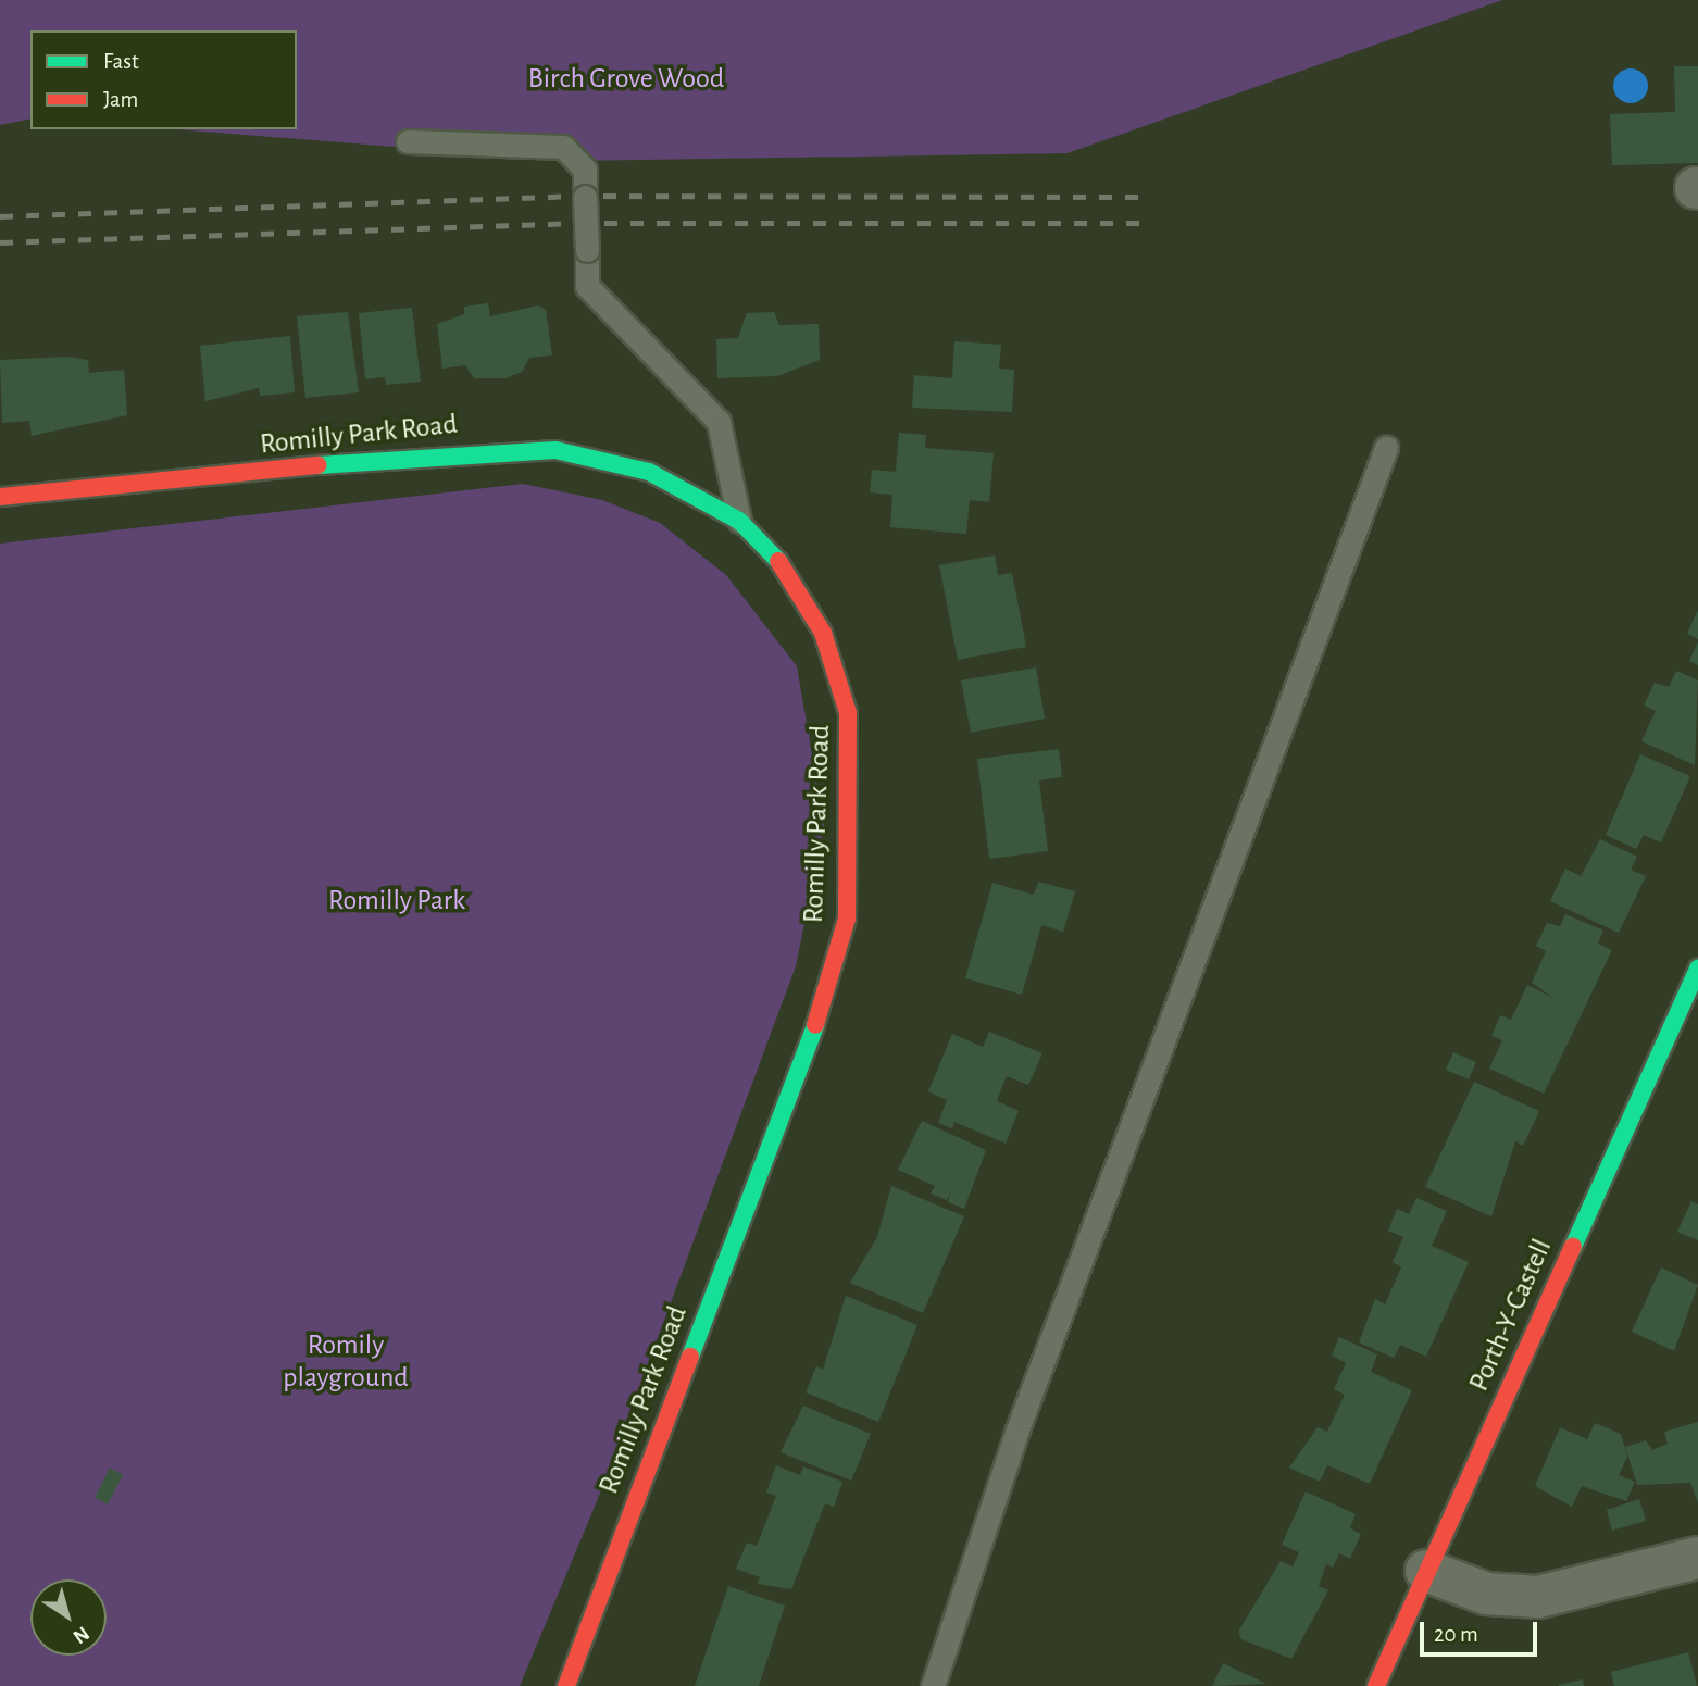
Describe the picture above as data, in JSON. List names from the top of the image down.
{
  "streets": {
    "street": ["Romilly Park Road", "Porth-Y-Castell"]
  },
  "parks": ["Birch Grove Wood", "Romilly Park", "Romily playground"],
  "legend": ["Fast", "Jam"],
  "scale_bar": "20 m",
  "north": "bottom right"
}
